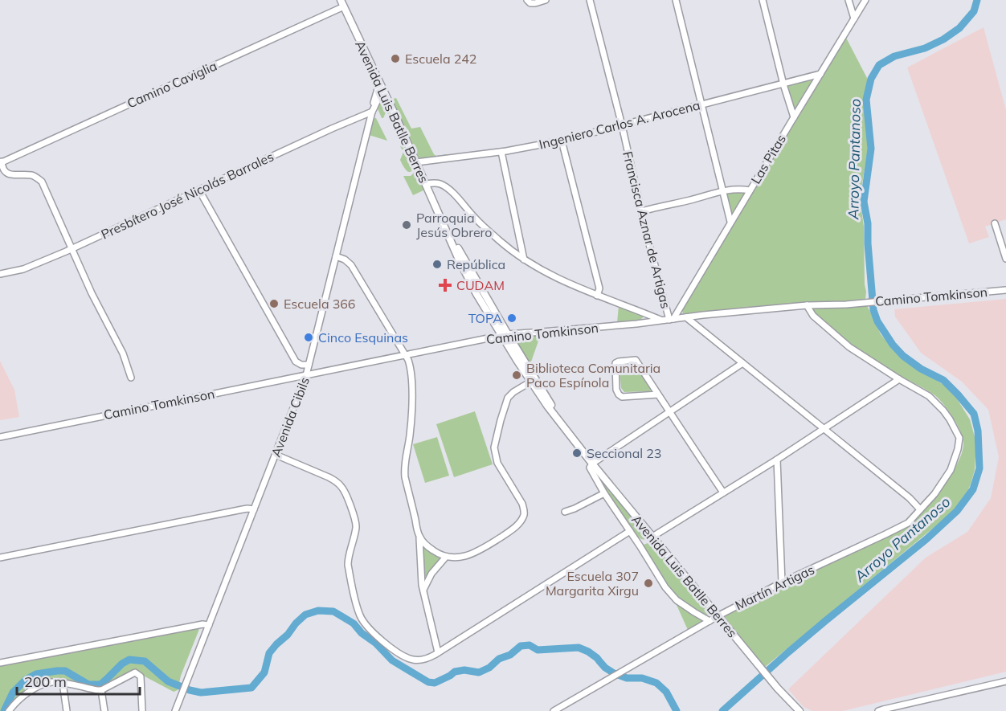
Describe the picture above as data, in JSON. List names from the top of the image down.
{
  "streets": {
    "main road": ["Avenida Luis Batlle Berres"],
    "street": [
      "Camino Caviglia",
      "Ingeniero Carlos A. Arocena",
      "Las Pitas",
      "Presbítero José Nicolás Barrales",
      "Francisca Aznar de Artigas",
      "Camino Tomkinson",
      "Avenida Cibils",
      "Martín Artigas"
    ]
  },
  "crossings": [
    ["Camino Caviglia", "Avenida Luis Batlle Berres"],
    ["Avenida Luis Batlle Berres", "Ingeniero Carlos A. Arocena"],
    ["Avenida Luis Batlle Berres", "Camino Tomkinson"],
    ["Avenida Luis Batlle Berres", "Avenida Cibils"],
    ["Avenida Luis Batlle Berres", "Martín Artigas"],
    ["Ingeniero Carlos A. Arocena", "Las Pitas"],
    ["Ingeniero Carlos A. Arocena", "Francisca Aznar de Artigas"],
    ["Las Pitas", "Francisca Aznar de Artigas"],
    ["Las Pitas", "Camino Tomkinson"],
    ["Presbítero José Nicolás Barrales", "Avenida Cibils"],
    ["Francisca Aznar de Artigas", "Camino Tomkinson"],
    ["Francisca Aznar de Artigas", "Martín Artigas"],
    ["Camino Tomkinson", "Avenida Cibils"],
    ["Camino Tomkinson", "Martín Artigas"]
  ],
  "water": ["Arroyo Pantanoso"],
  "places": {
    "other": [
      "Escuela 242",
      "Parroquia Jesús Obrero",
      "República",
      "Escuela 366",
      "TOPA",
      "Cinco Esquinas",
      "Biblioteca Comunitaria Paco Espínola",
      "Seccional 23",
      "Escuela 307 Margarita Xirgu"
    ],
    "health": ["CUDAM"]
  },
  "scale_bar": "200 m"
}
